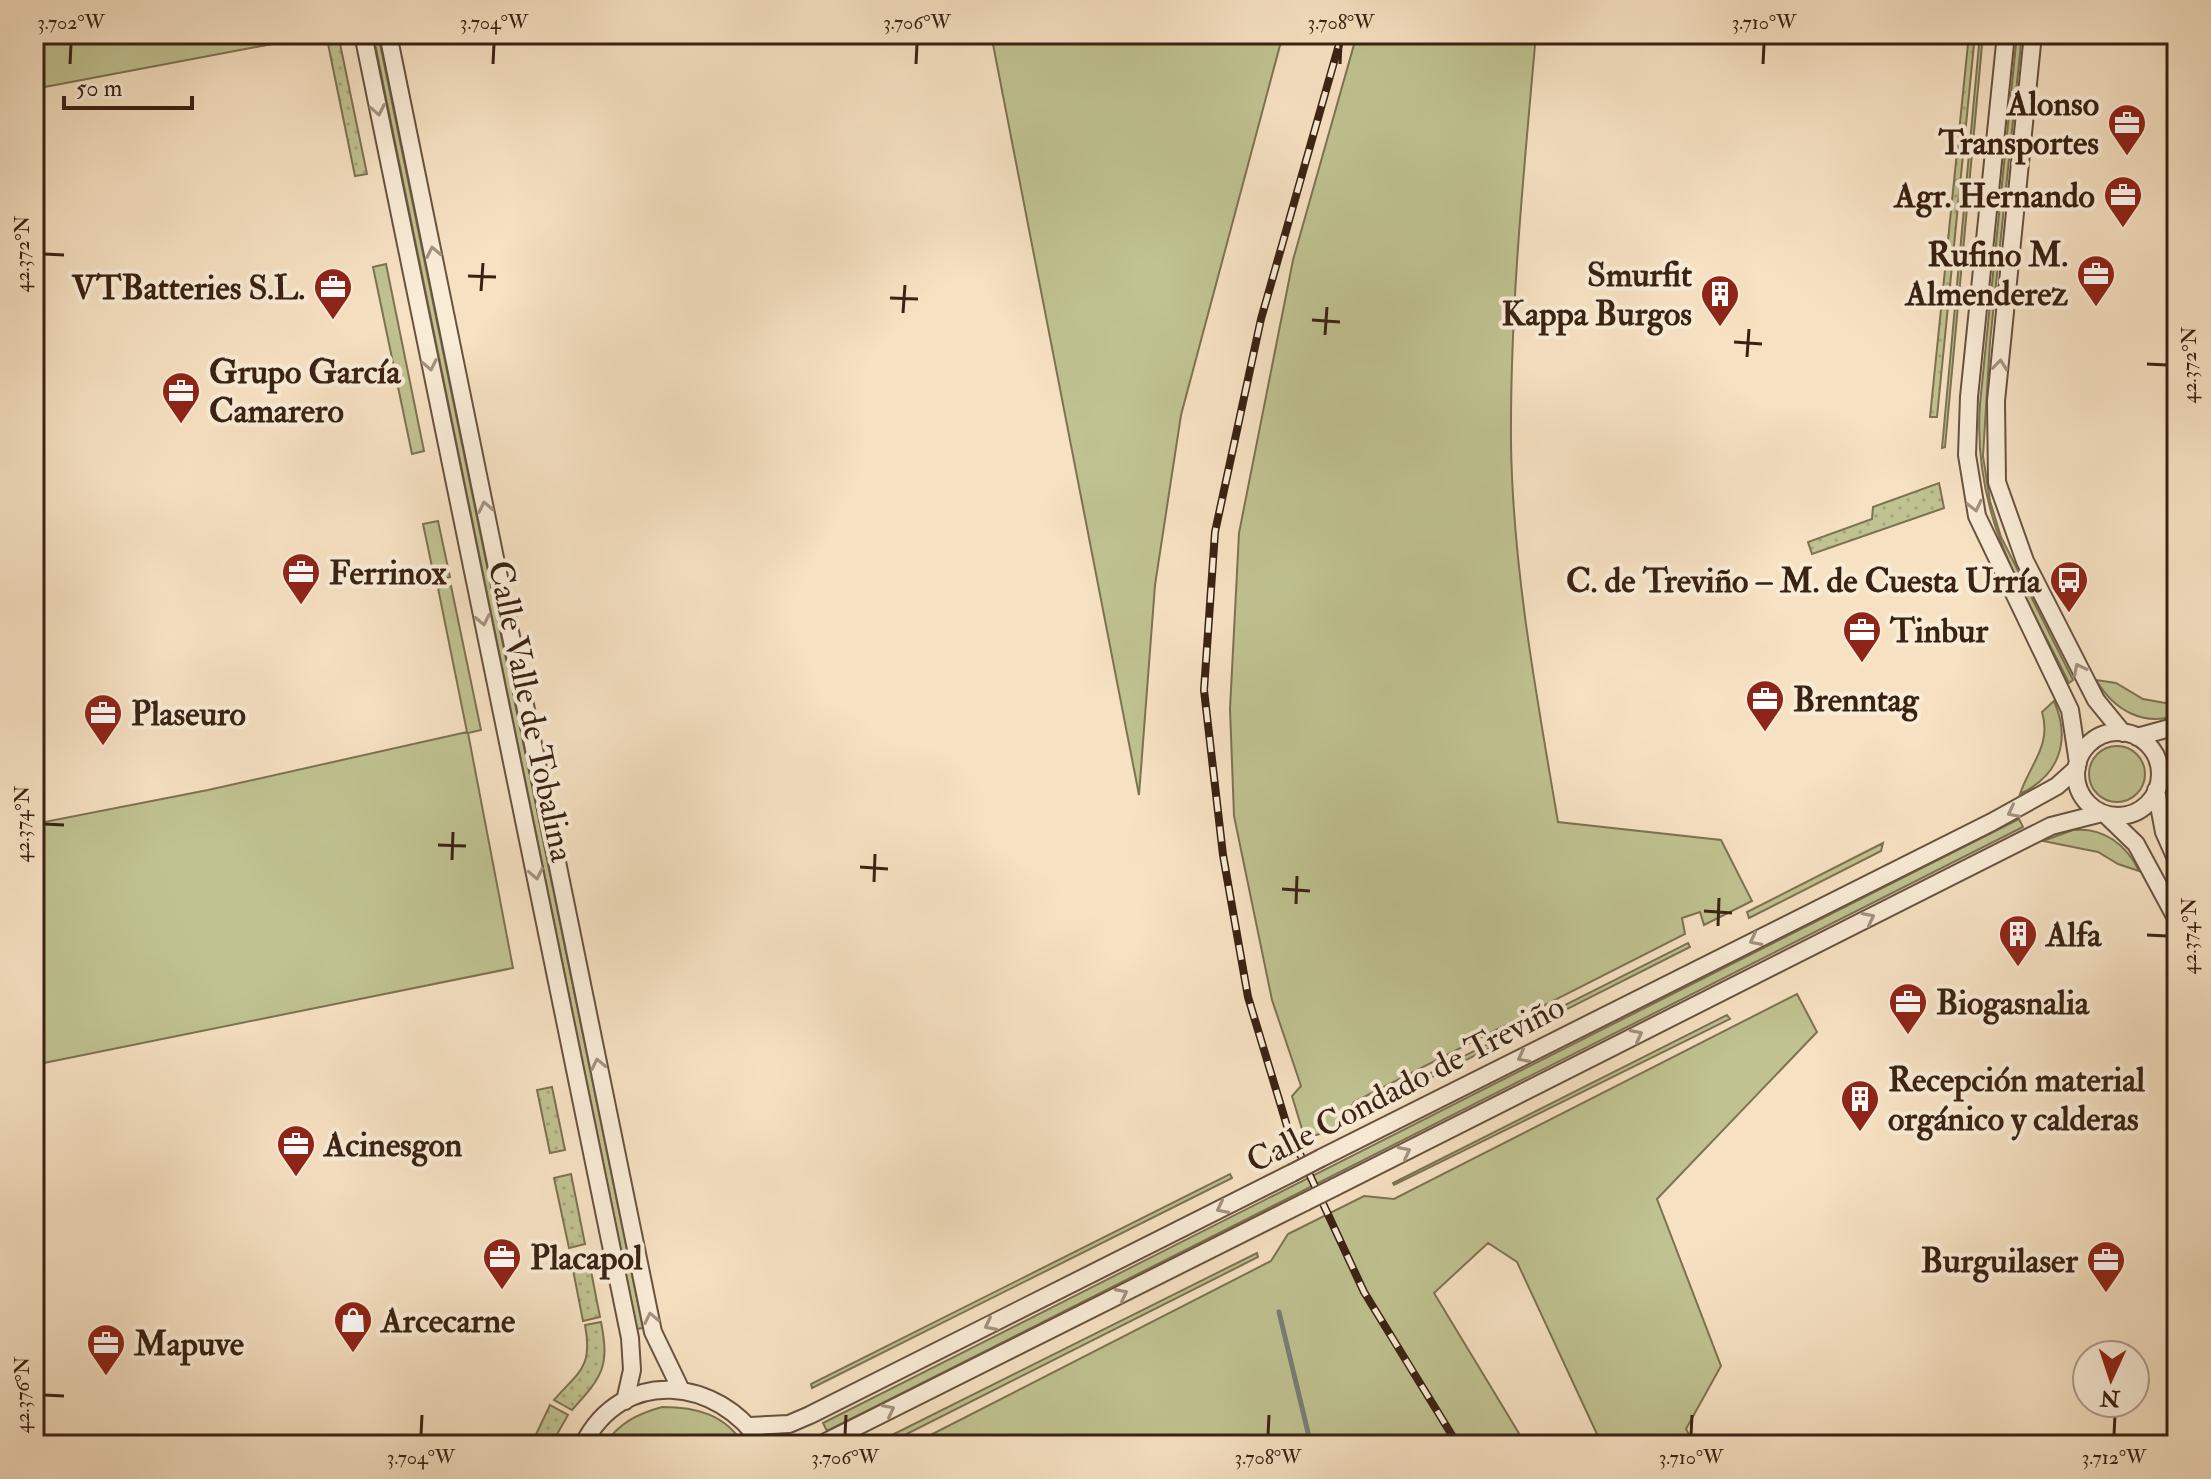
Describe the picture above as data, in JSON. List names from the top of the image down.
{
  "streets": {
    "street": ["Calle Valle de Tobalina", "Calle Condado de Treviño"]
  },
  "places": {
    "office": [
      "Alonso Transportes",
      "Agr. Hernando",
      "Rufino M. Almenderez",
      "VTBatteries S.L.",
      "Grupo García Camarero",
      "Ferrinox",
      "Tinbur",
      "Brenntag",
      "Plaseuro",
      "Biogasnalia",
      "Acinesgon",
      "Placapol",
      "Burguilaser",
      "Mapuve"
    ],
    "building": ["Smurfit Kappa Burgos", "Alfa", "Recepción material orgánico y calderas"],
    "bus stop": ["C. de Treviño – M. de Cuesta Urría"],
    "shop": ["Arcecarne"]
  },
  "scale_bar": "50 m",
  "north": "bottom",
  "coordinates": [
    "3.702°W",
    "3.704°W",
    "3.706°W",
    "3.708°W",
    "3.710°W",
    "42.372°N",
    "42.374°N",
    "42.376°N",
    "3.712°W"
  ]
}
